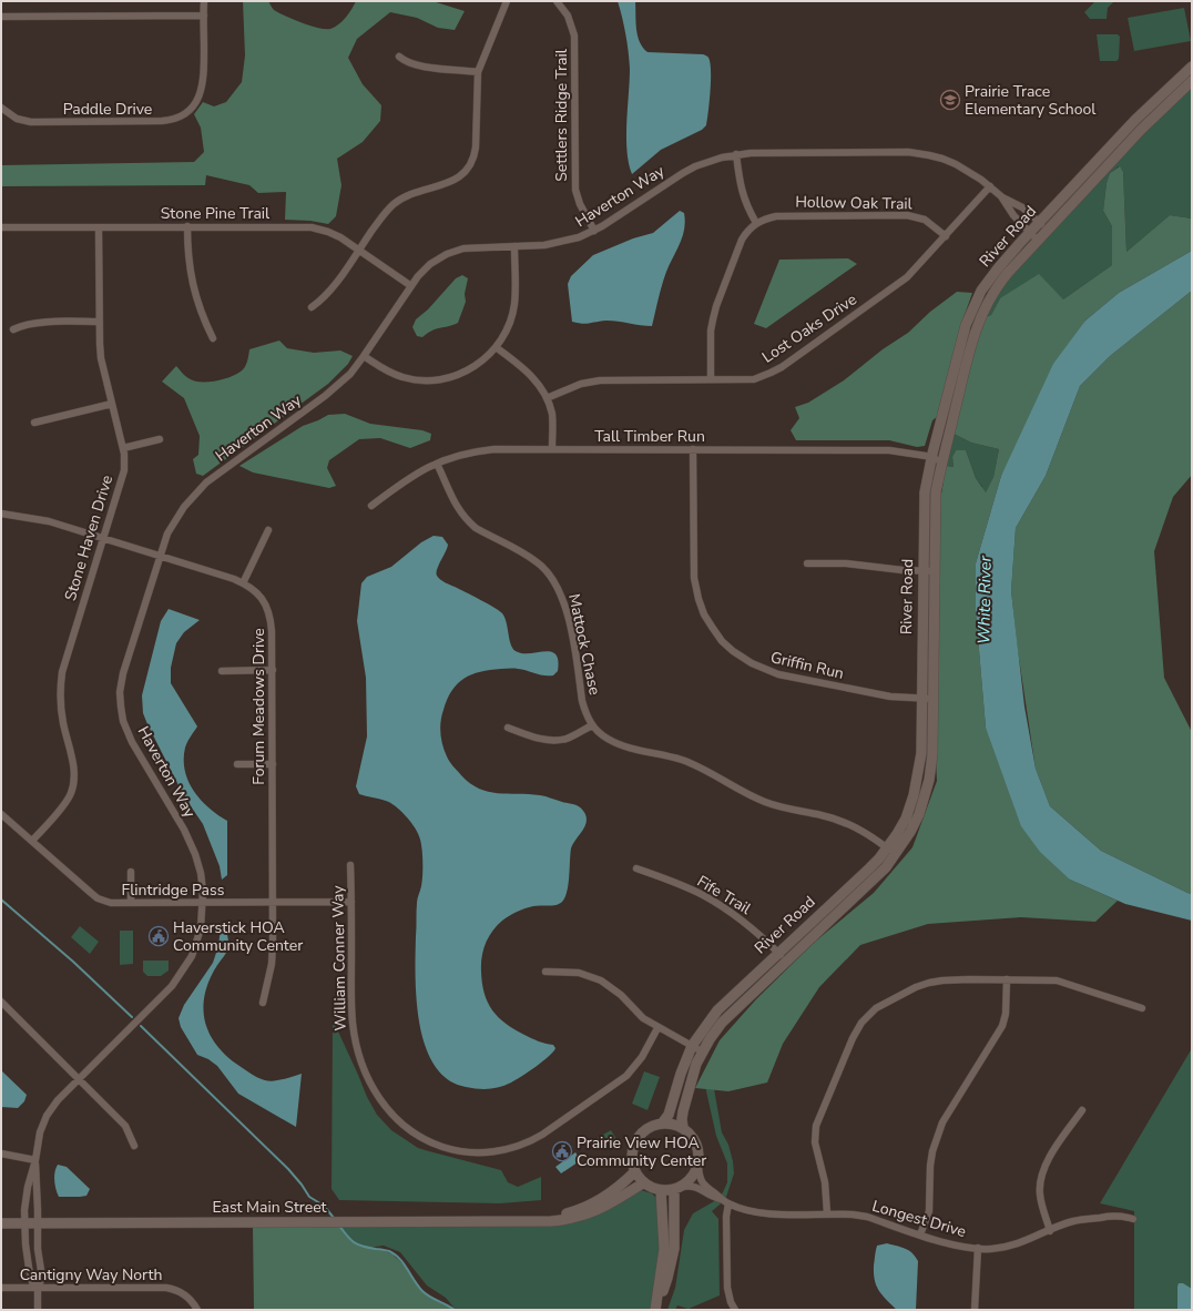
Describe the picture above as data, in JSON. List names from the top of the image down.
{
  "streets": {
    "main road": ["River Road", "East Main Street"],
    "street": [
      "Paddle Drive",
      "Settlers Ridge Trail",
      "Haverton Way",
      "Hollow Oak Trail",
      "Stone Pine Trail",
      "Lost Oaks Drive",
      "Tall Timber Run",
      "Stone Haven Drive",
      "Mattock Chase",
      "Griffin Run",
      "Forum Meadows Drive",
      "Flintridge Pass",
      "Fife Trail",
      "William Conner Way",
      "Longest Drive",
      "Cantigny Way North"
    ]
  },
  "crossings": [
    ["Settlers Ridge Trail", "Haverton Way"],
    ["Haverton Way", "Stone Pine Trail"],
    ["Haverton Way", "River Road"],
    ["Haverton Way", "Lost Oaks Drive"],
    ["Haverton Way", "Forum Meadows Drive"],
    ["Haverton Way", "Flintridge Pass"],
    ["Haverton Way", "East Main Street"],
    ["Haverton Way", "Cantigny Way North"],
    ["Hollow Oak Trail", "Lost Oaks Drive"],
    ["Stone Pine Trail", "Stone Haven Drive"],
    ["River Road", "Tall Timber Run"],
    ["River Road", "Griffin Run"],
    ["River Road", "Fife Trail"],
    ["River Road", "East Main Street"],
    ["River Road", "Longest Drive"],
    ["Tall Timber Run", "Mattock Chase"],
    ["Tall Timber Run", "Griffin Run"],
    ["Stone Haven Drive", "Forum Meadows Drive"],
    ["Stone Haven Drive", "Flintridge Pass"],
    ["Forum Meadows Drive", "Flintridge Pass"],
    ["Flintridge Pass", "William Conner Way"],
    ["East Main Street", "Longest Drive"]
  ],
  "water": ["White River"],
  "places": {
    "school or university": ["Prairie Trace Elementary School"],
    "public building": ["Haverstick HOA Community Center", "Prairie View HOA Community Center"]
  }
}
